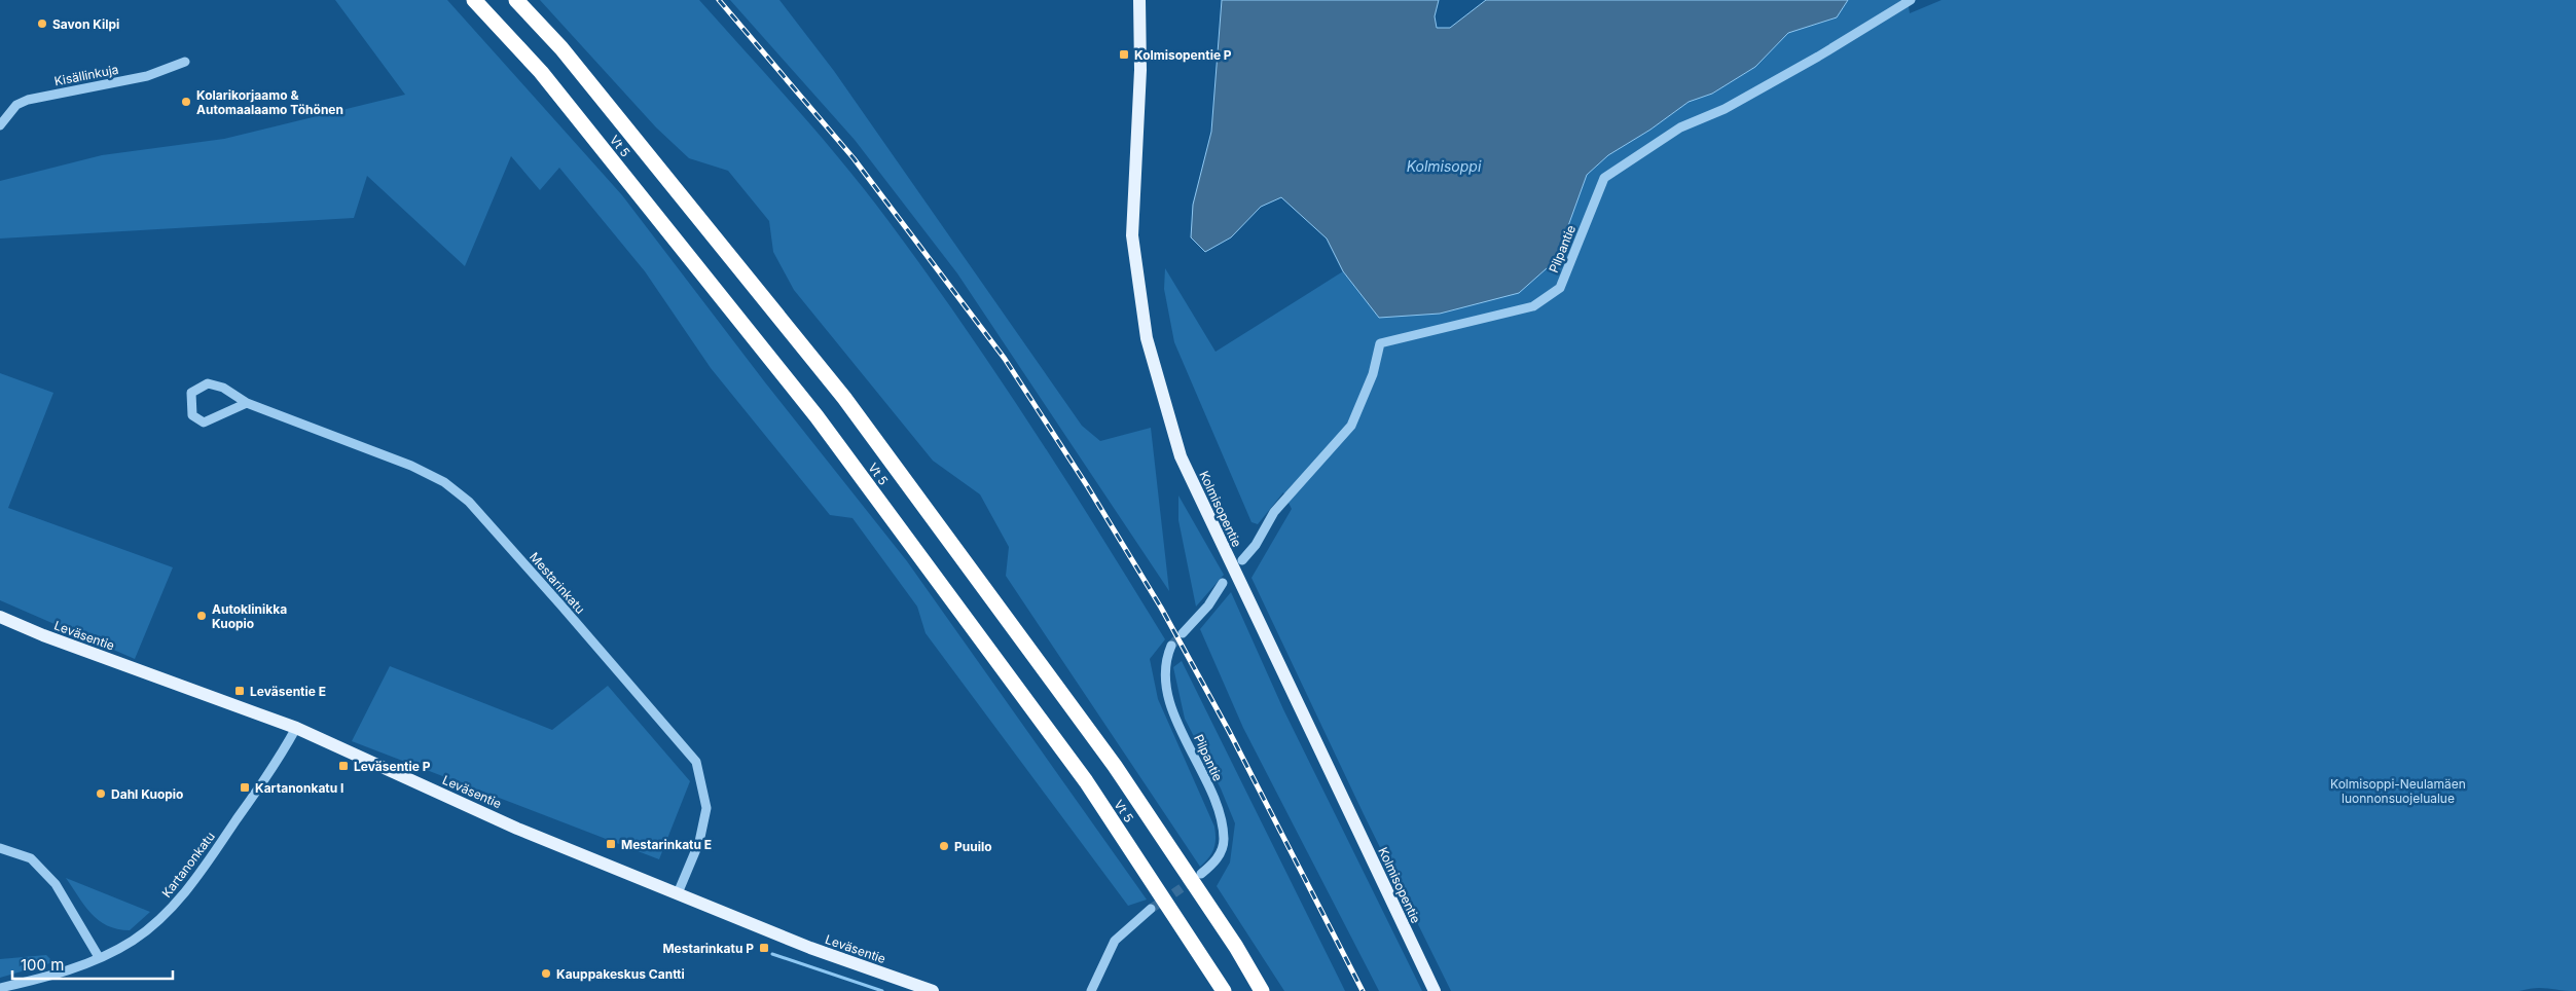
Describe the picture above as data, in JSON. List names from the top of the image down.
{
  "streets": {
    "highway": ["Vt 5"],
    "main road": ["Kolmisopentie", "Leväsentie"],
    "street": [
      "Kisällinkuja",
      "Pilpantie",
      "Mestarinkatu",
      "Kartanonkatu"
    ]
  },
  "crossings": [
    ["Mestarinkatu", "Leväsentie"],
    ["Leväsentie", "Kartanonkatu"]
  ],
  "water": ["Kolmisoppi"],
  "parks": ["Kolmisoppi-Neulamäen luonnonsuojelualue"],
  "places": {
    "other": [
      "Savon Kilpi",
      "Kolarikorjaamo & Automaalaamo Töhönen",
      "Autoklinikka Kuopio",
      "Dahl Kuopio",
      "Puuilo",
      "Kauppakeskus Cantti"
    ],
    "transit": [
      "Kolmisopentie P",
      "Leväsentie E",
      "Leväsentie P",
      "Kartanonkatu I",
      "Mestarinkatu E",
      "Mestarinkatu P"
    ]
  },
  "scale_bar": "100 m"
}
